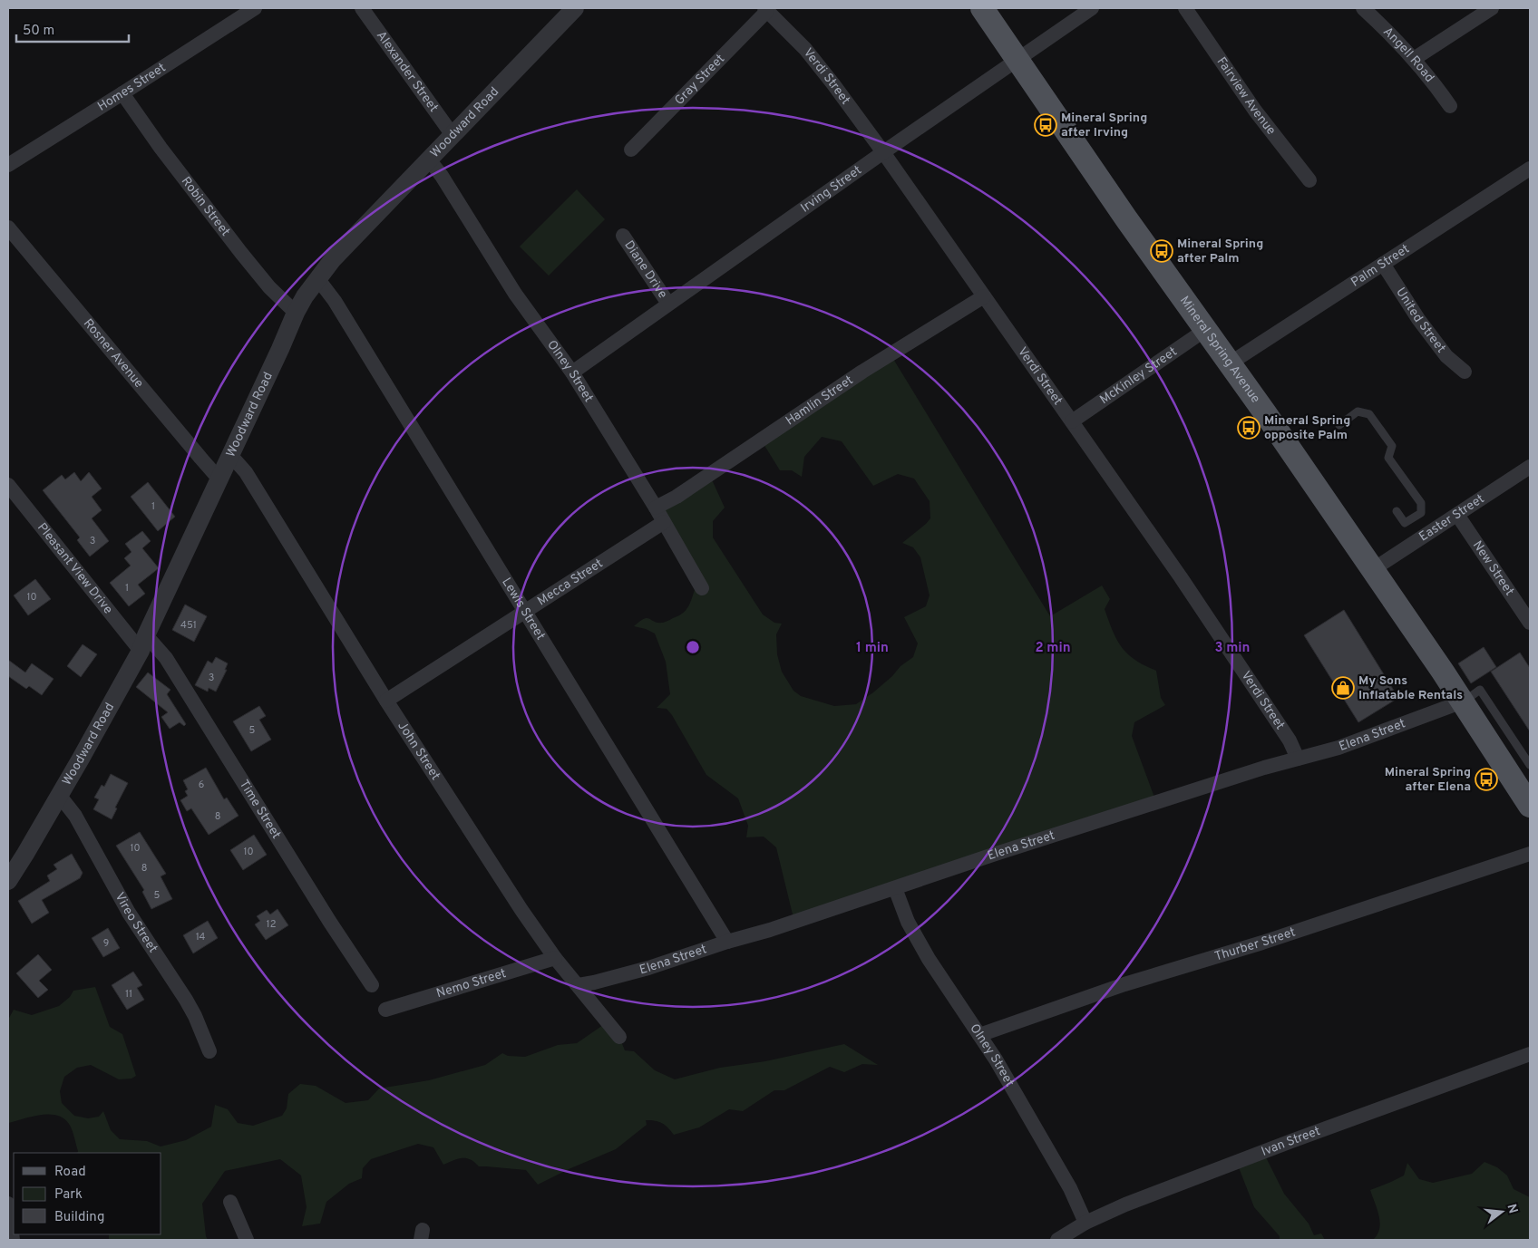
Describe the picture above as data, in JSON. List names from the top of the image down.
{
  "streets": {
    "main road": ["Mineral Spring Avenue"],
    "street": [
      "Angell Road",
      "Alexander Street",
      "Verdi Street",
      "Gray Street",
      "Homes Street",
      "Fairview Avenue",
      "Woodward Road",
      "Irving Street",
      "Robin Street",
      "Palm Street",
      "Diane Drive",
      "United Street",
      "Rosner Avenue",
      "Olney Street",
      "McKinley Street",
      "Hamlin Street",
      "Easter Street",
      "Pleasant View Drive",
      "New Street",
      "Mecca Street",
      "Lewis Street",
      "Elena Street",
      "John Street",
      "Time Street",
      "Vireo Street",
      "Thurber Street",
      "Nemo Street",
      "Ivan Street"
    ]
  },
  "crossings": [
    ["Alexander Street", "Woodward Road"],
    ["Verdi Street", "Gray Street"],
    ["Verdi Street", "Irving Street"],
    ["Verdi Street", "McKinley Street"],
    ["Verdi Street", "Hamlin Street"],
    ["Verdi Street", "Elena Street"],
    ["Homes Street", "Robin Street"],
    ["Woodward Road", "Robin Street"],
    ["Woodward Road", "Rosner Avenue"],
    ["Woodward Road", "Olney Street"],
    ["Woodward Road", "Pleasant View Drive"],
    ["Woodward Road", "Lewis Street"],
    ["Woodward Road", "John Street"],
    ["Woodward Road", "Time Street"],
    ["Woodward Road", "Vireo Street"],
    ["Irving Street", "Diane Drive"],
    ["Irving Street", "Mineral Spring Avenue"],
    ["Irving Street", "Olney Street"],
    ["Palm Street", "United Street"],
    ["Palm Street", "Mineral Spring Avenue"],
    ["Mineral Spring Avenue", "McKinley Street"],
    ["Mineral Spring Avenue", "Easter Street"],
    ["Mineral Spring Avenue", "Elena Street"],
    ["Olney Street", "Hamlin Street"],
    ["Olney Street", "Mecca Street"],
    ["Olney Street", "Elena Street"],
    ["Olney Street", "Thurber Street"],
    ["Olney Street", "Ivan Street"],
    ["Easter Street", "New Street"],
    ["Pleasant View Drive", "Time Street"],
    ["Mecca Street", "Lewis Street"],
    ["Mecca Street", "John Street"],
    ["Lewis Street", "Elena Street"],
    ["Elena Street", "John Street"],
    ["John Street", "Nemo Street"]
  ],
  "places": {
    "bus stop": [
      "Mineral Spring after Irving",
      "Mineral Spring after Palm",
      "Mineral Spring opposite Palm",
      "Mineral Spring after Elena"
    ],
    "shop": ["My Sons Inflatable Rentals"]
  },
  "house_numbers": [
    "1",
    "3",
    "1",
    "10",
    "451",
    "3",
    "5",
    "6",
    "8",
    "10",
    "10",
    "8",
    "5",
    "12",
    "14",
    "9",
    "11"
  ],
  "legend": ["Road", "Park", "Building"],
  "scale_bar": "50 m",
  "north": "right",
  "rings": ["1 min", "2 min", "3 min"]
}
